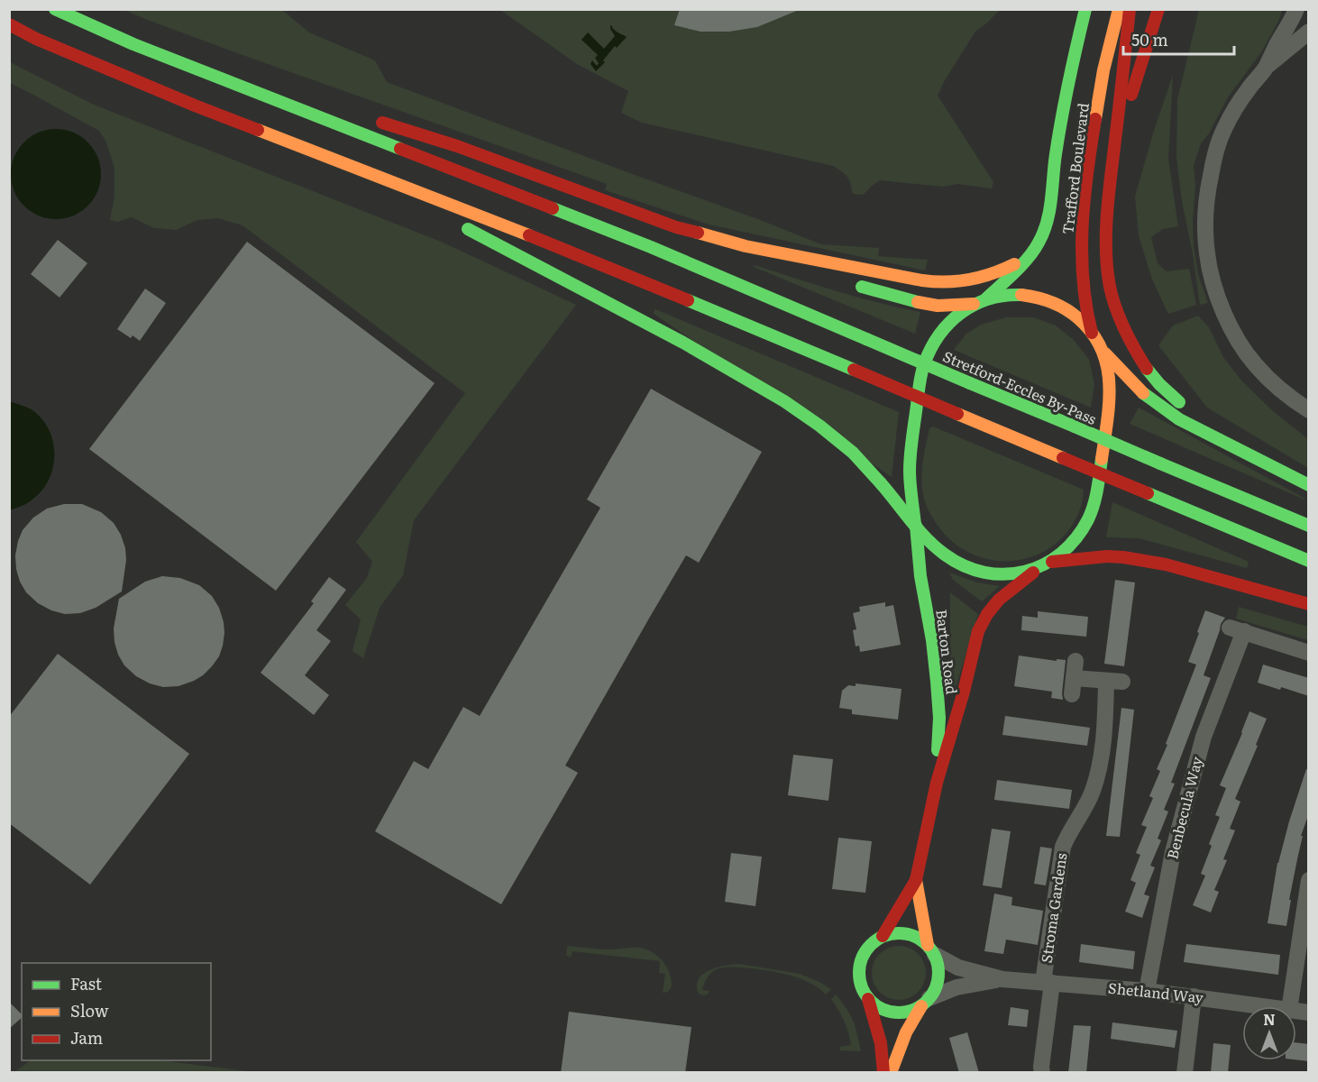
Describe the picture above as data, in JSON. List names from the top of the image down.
{
  "streets": {
    "main road": ["Trafford Boulevard", "Stretford-Eccles By-Pass", "Barton Road"],
    "street": ["Benbecula Way", "Stroma Gardens", "Shetland Way"]
  },
  "crossings": [
    ["Trafford Boulevard", "Barton Road"],
    ["Barton Road", "Shetland Way"],
    ["Benbecula Way", "Shetland Way"],
    ["Stroma Gardens", "Shetland Way"]
  ],
  "legend": ["Fast", "Slow", "Jam"],
  "scale_bar": "50 m",
  "north": "top"
}
